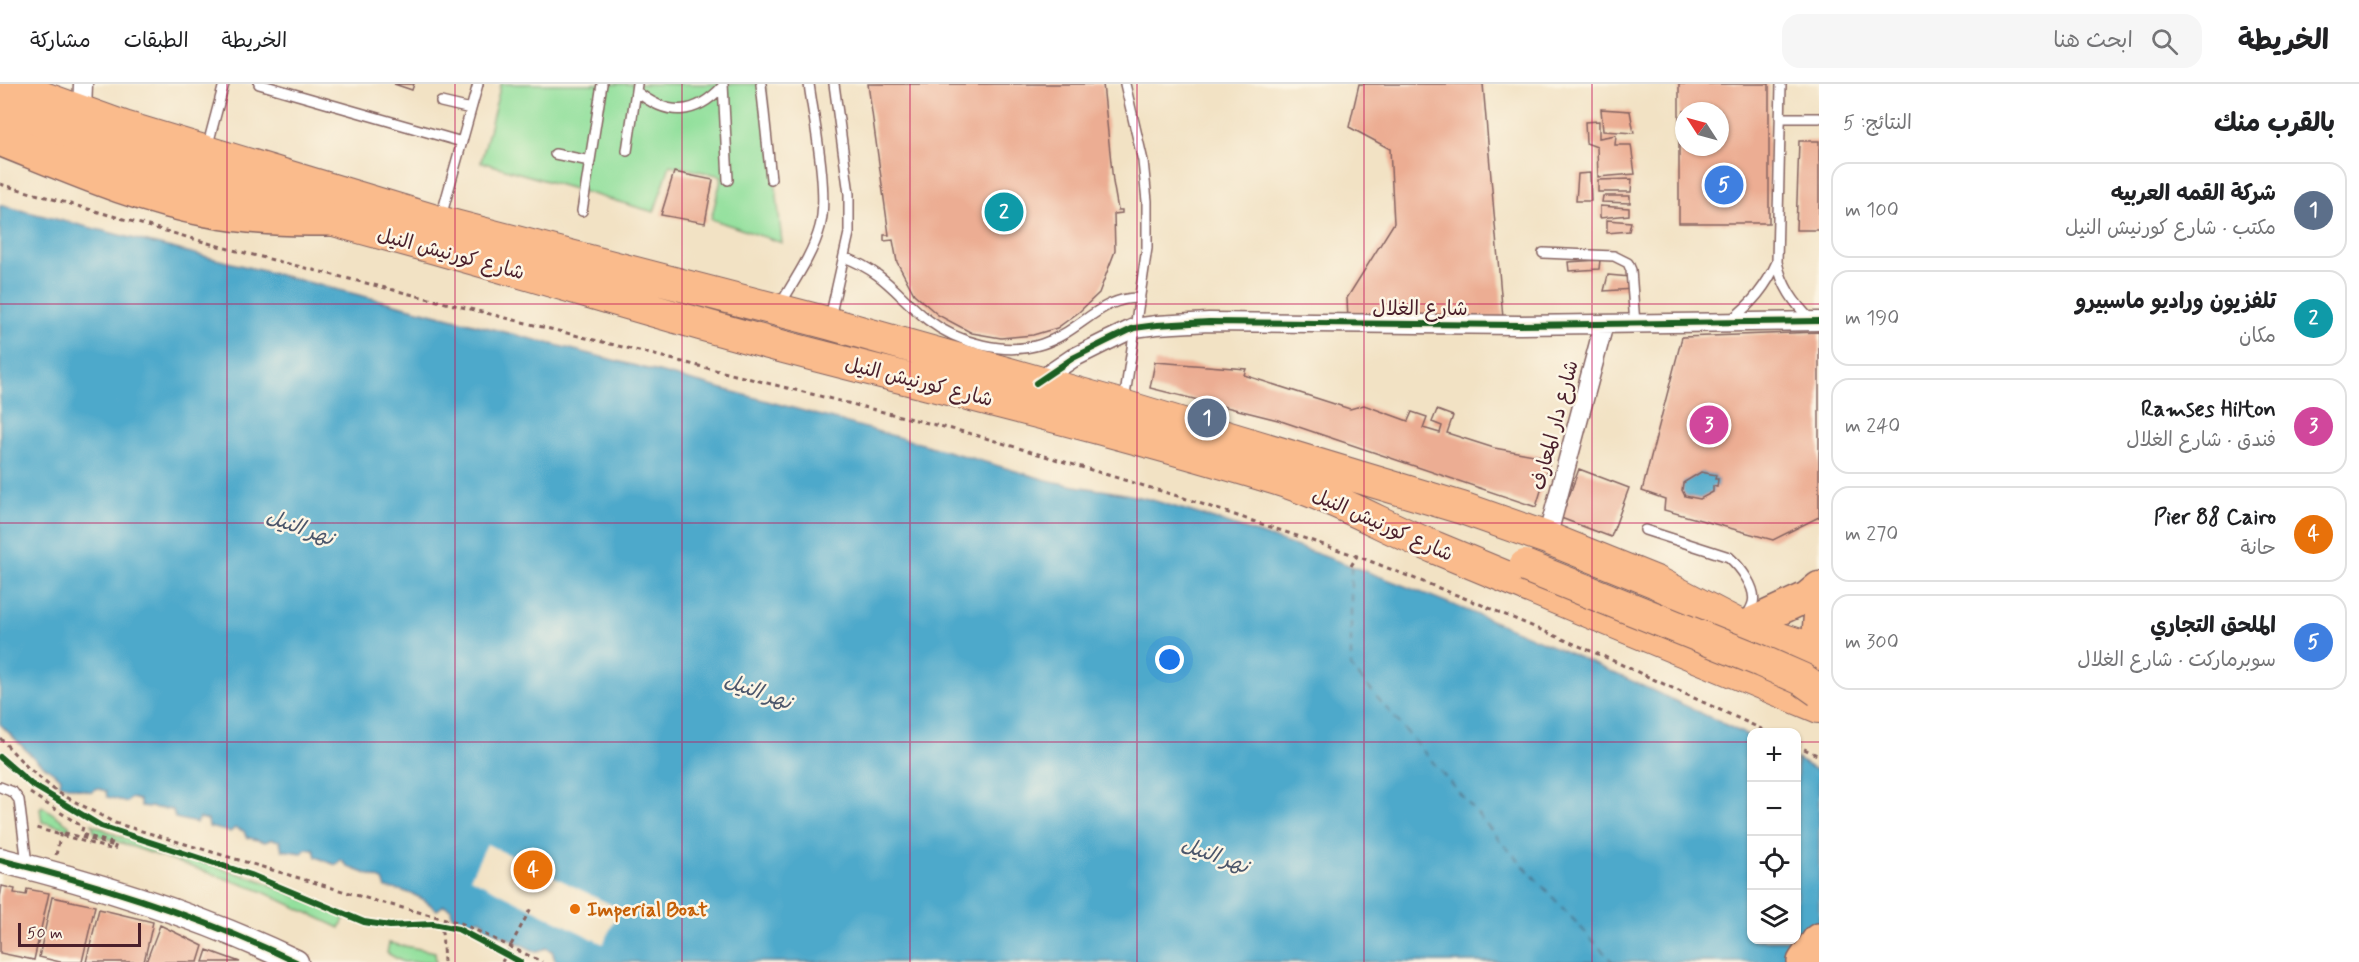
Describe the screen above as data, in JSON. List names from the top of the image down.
{
  "streets": {
    "highway": ["شارع كورنيش النيل"],
    "street": ["شارع الغلال", "شارع دار المعارف"]
  },
  "crossings": [
    ["شارع كورنيش النيل", "شارع الغلال"],
    ["شارع كورنيش النيل", "شارع دار المعارف"],
    ["شارع الغلال", "شارع دار المعارف"]
  ],
  "water": ["نهر النيل"],
  "places": ["Imperial Boat"],
  "scale_bar": "50 m",
  "north": "top left",
  "page": {
    "header": "الخريطة",
    "search": "ابحث هنا",
    "nav": ["الخريطة", "الطبقات", "مشاركة"],
    "heading": ["بالقرب منك", "النتائج: 5"],
    "list": [
      {
        "mark": "1",
        "name": "شركة القمه العربيه",
        "note": "مكتب · شارع كورنيش النيل",
        "value": "100 m"
      },
      {
        "mark": "2",
        "name": "تلفزيون وراديو ماسبيرو",
        "note": "مكان",
        "value": "190 m"
      },
      {
        "mark": "3",
        "name": "Ramses Hilton",
        "note": "فندق · شارع الغلال",
        "value": "240 m"
      },
      {
        "mark": "4",
        "name": "Pier 88 Cairo",
        "note": "حانة",
        "value": "270 m"
      },
      {
        "mark": "5",
        "name": "الملحق التجاري",
        "note": "سوبرماركت · شارع الغلال",
        "value": "300 m"
      }
    ],
    "pins": [
      "5",
      "2",
      "1",
      "3",
      "4"
    ],
    "map_buttons": ["+", "−"],
    "scale": "50 m"
  }
}
